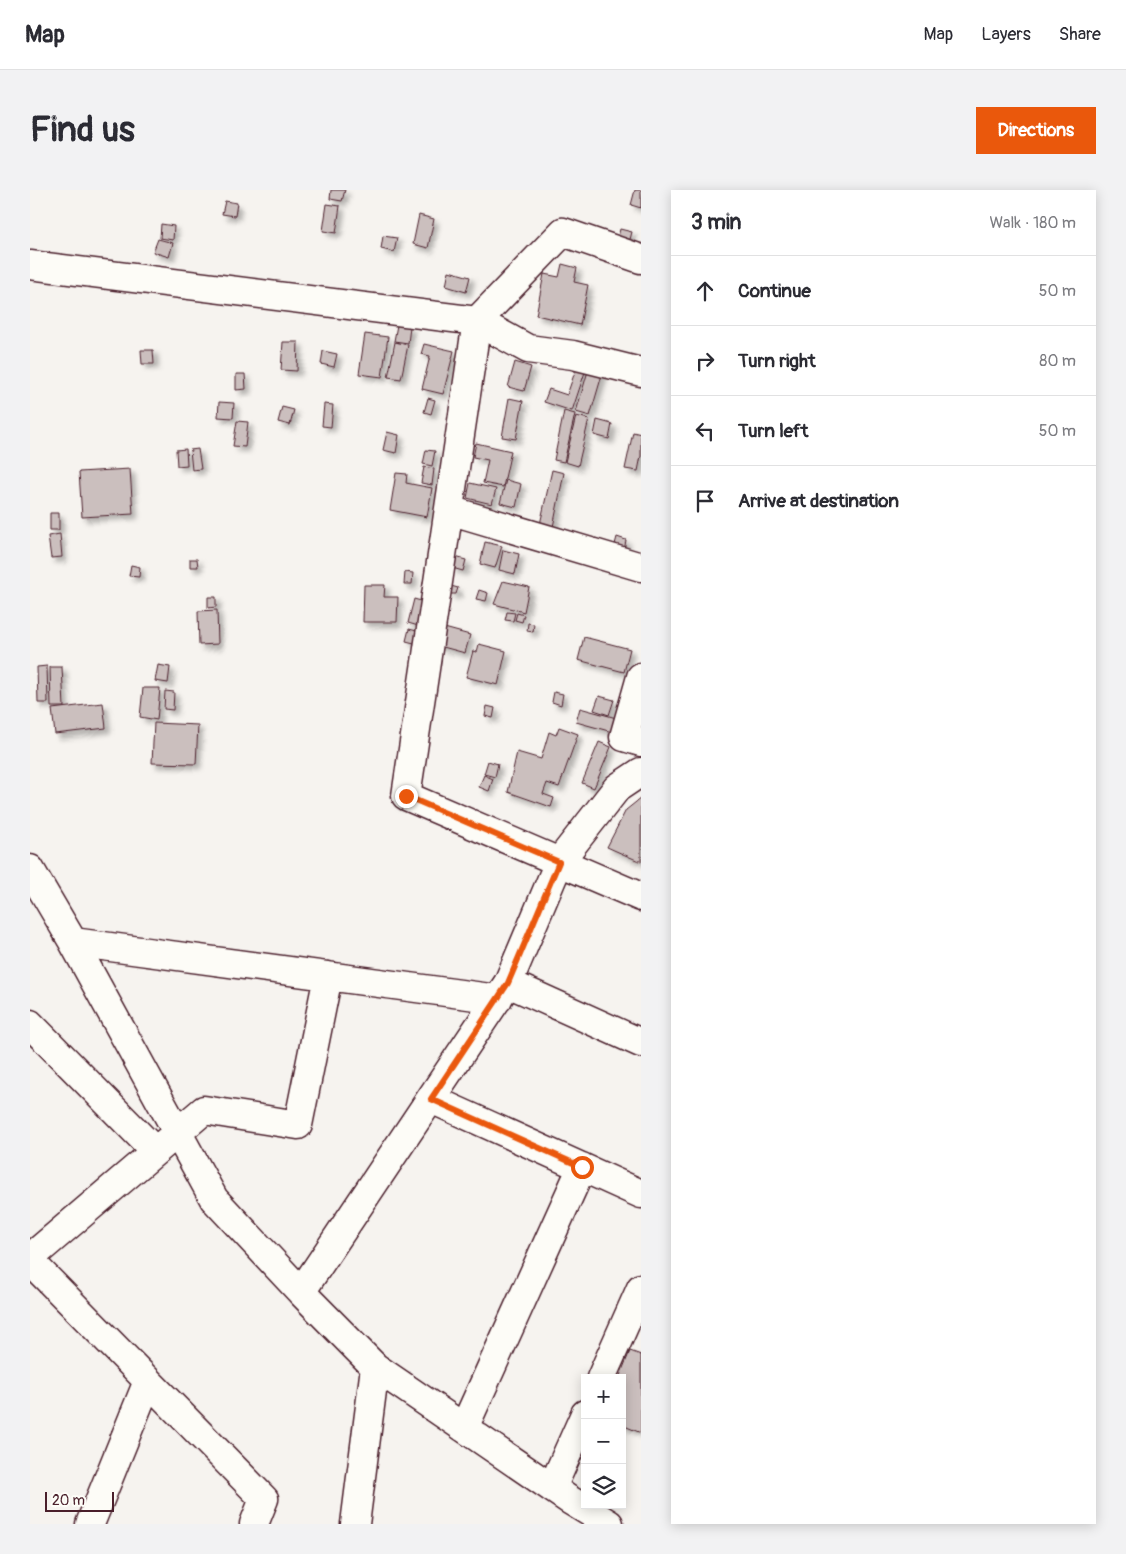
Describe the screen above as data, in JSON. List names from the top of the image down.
{
  "scale_bar": "20 m",
  "page": {
    "header": "Map",
    "nav": ["Map", "Layers", "Share"],
    "buttons": "Directions",
    "title": "Find us",
    "heading": ["3 min", "Walk · 180 m"],
    "list": [
      ["Continue", "50 m"],
      ["Turn right", "80 m"],
      ["Turn left", "50 m"],
      "Arrive at destination"
    ],
    "map_buttons": ["+", "−"],
    "scale": "20 m"
  }
}
